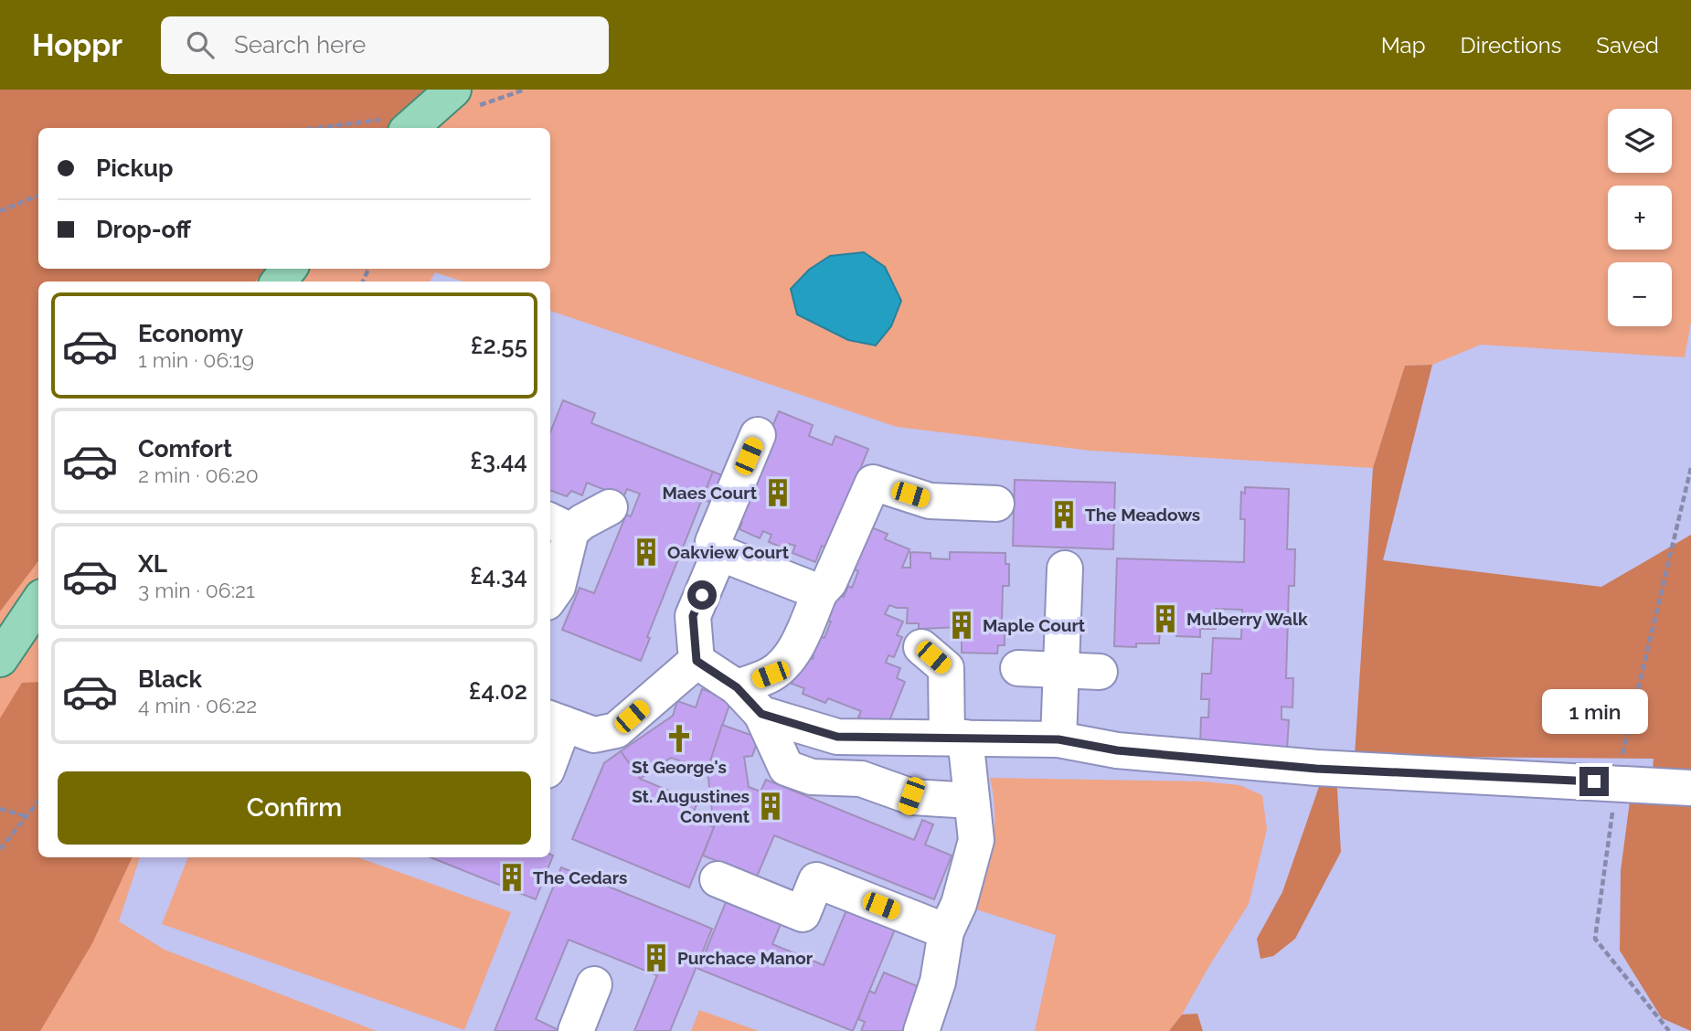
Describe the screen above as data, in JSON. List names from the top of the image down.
{
  "places": {
    "building": [
      "Maes Court",
      "The Meadows",
      "Oakview Court",
      "Mulberry Walk",
      "Maple Court",
      "St. Augustines Convent",
      "The Cedars",
      "Purchace Manor"
    ],
    "church": ["St George's"]
  },
  "page": {
    "header": "Hoppr",
    "search": "Search here",
    "nav": ["Map", "Directions", "Saved"],
    "map_buttons": ["+", "−"],
    "banner": ["Pickup", "Drop-off"],
    "list": [
      {
        "name": "Economy",
        "note": "1 min · 06:19",
        "value": "£2.55"
      },
      {
        "name": "Comfort",
        "note": "2 min · 06:20",
        "value": "£3.44"
      },
      {
        "name": "XL",
        "note": "3 min · 06:21",
        "value": "£4.34"
      },
      {
        "name": "Black",
        "note": "4 min · 06:22",
        "value": "£4.02"
      }
    ],
    "bubble": "1 min",
    "buttons": "Confirm"
  }
}
